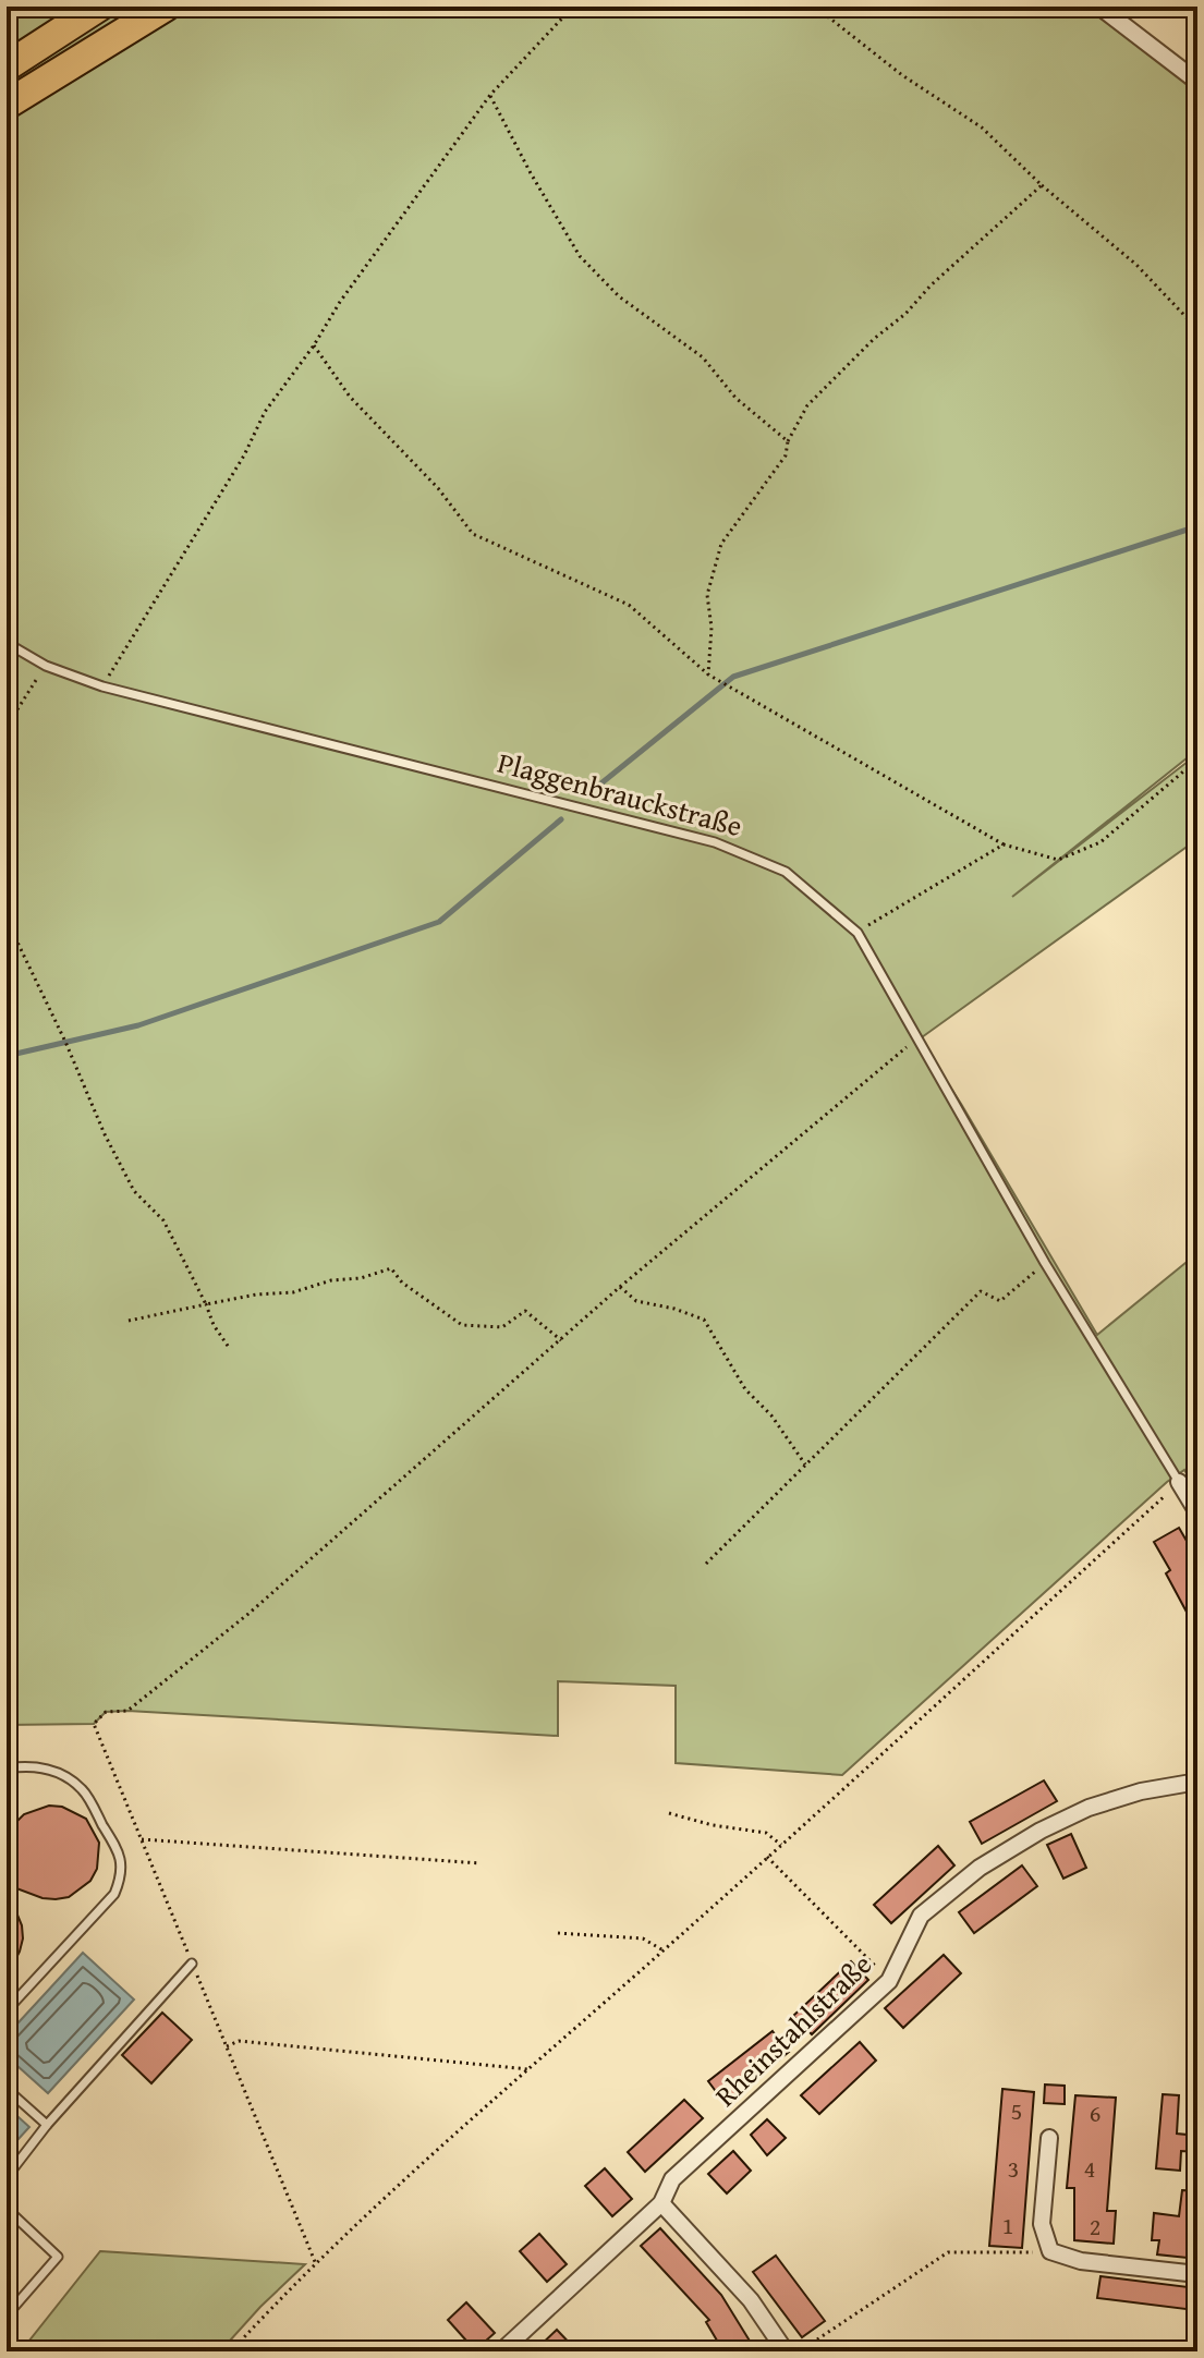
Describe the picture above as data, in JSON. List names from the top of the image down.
{
  "streets": {
    "street": ["Plaggenbrauckstraße", "Rheinstahlstraße"]
  },
  "house_numbers": [
    "5",
    "6",
    "3",
    "4",
    "1",
    "2"
  ]
}
